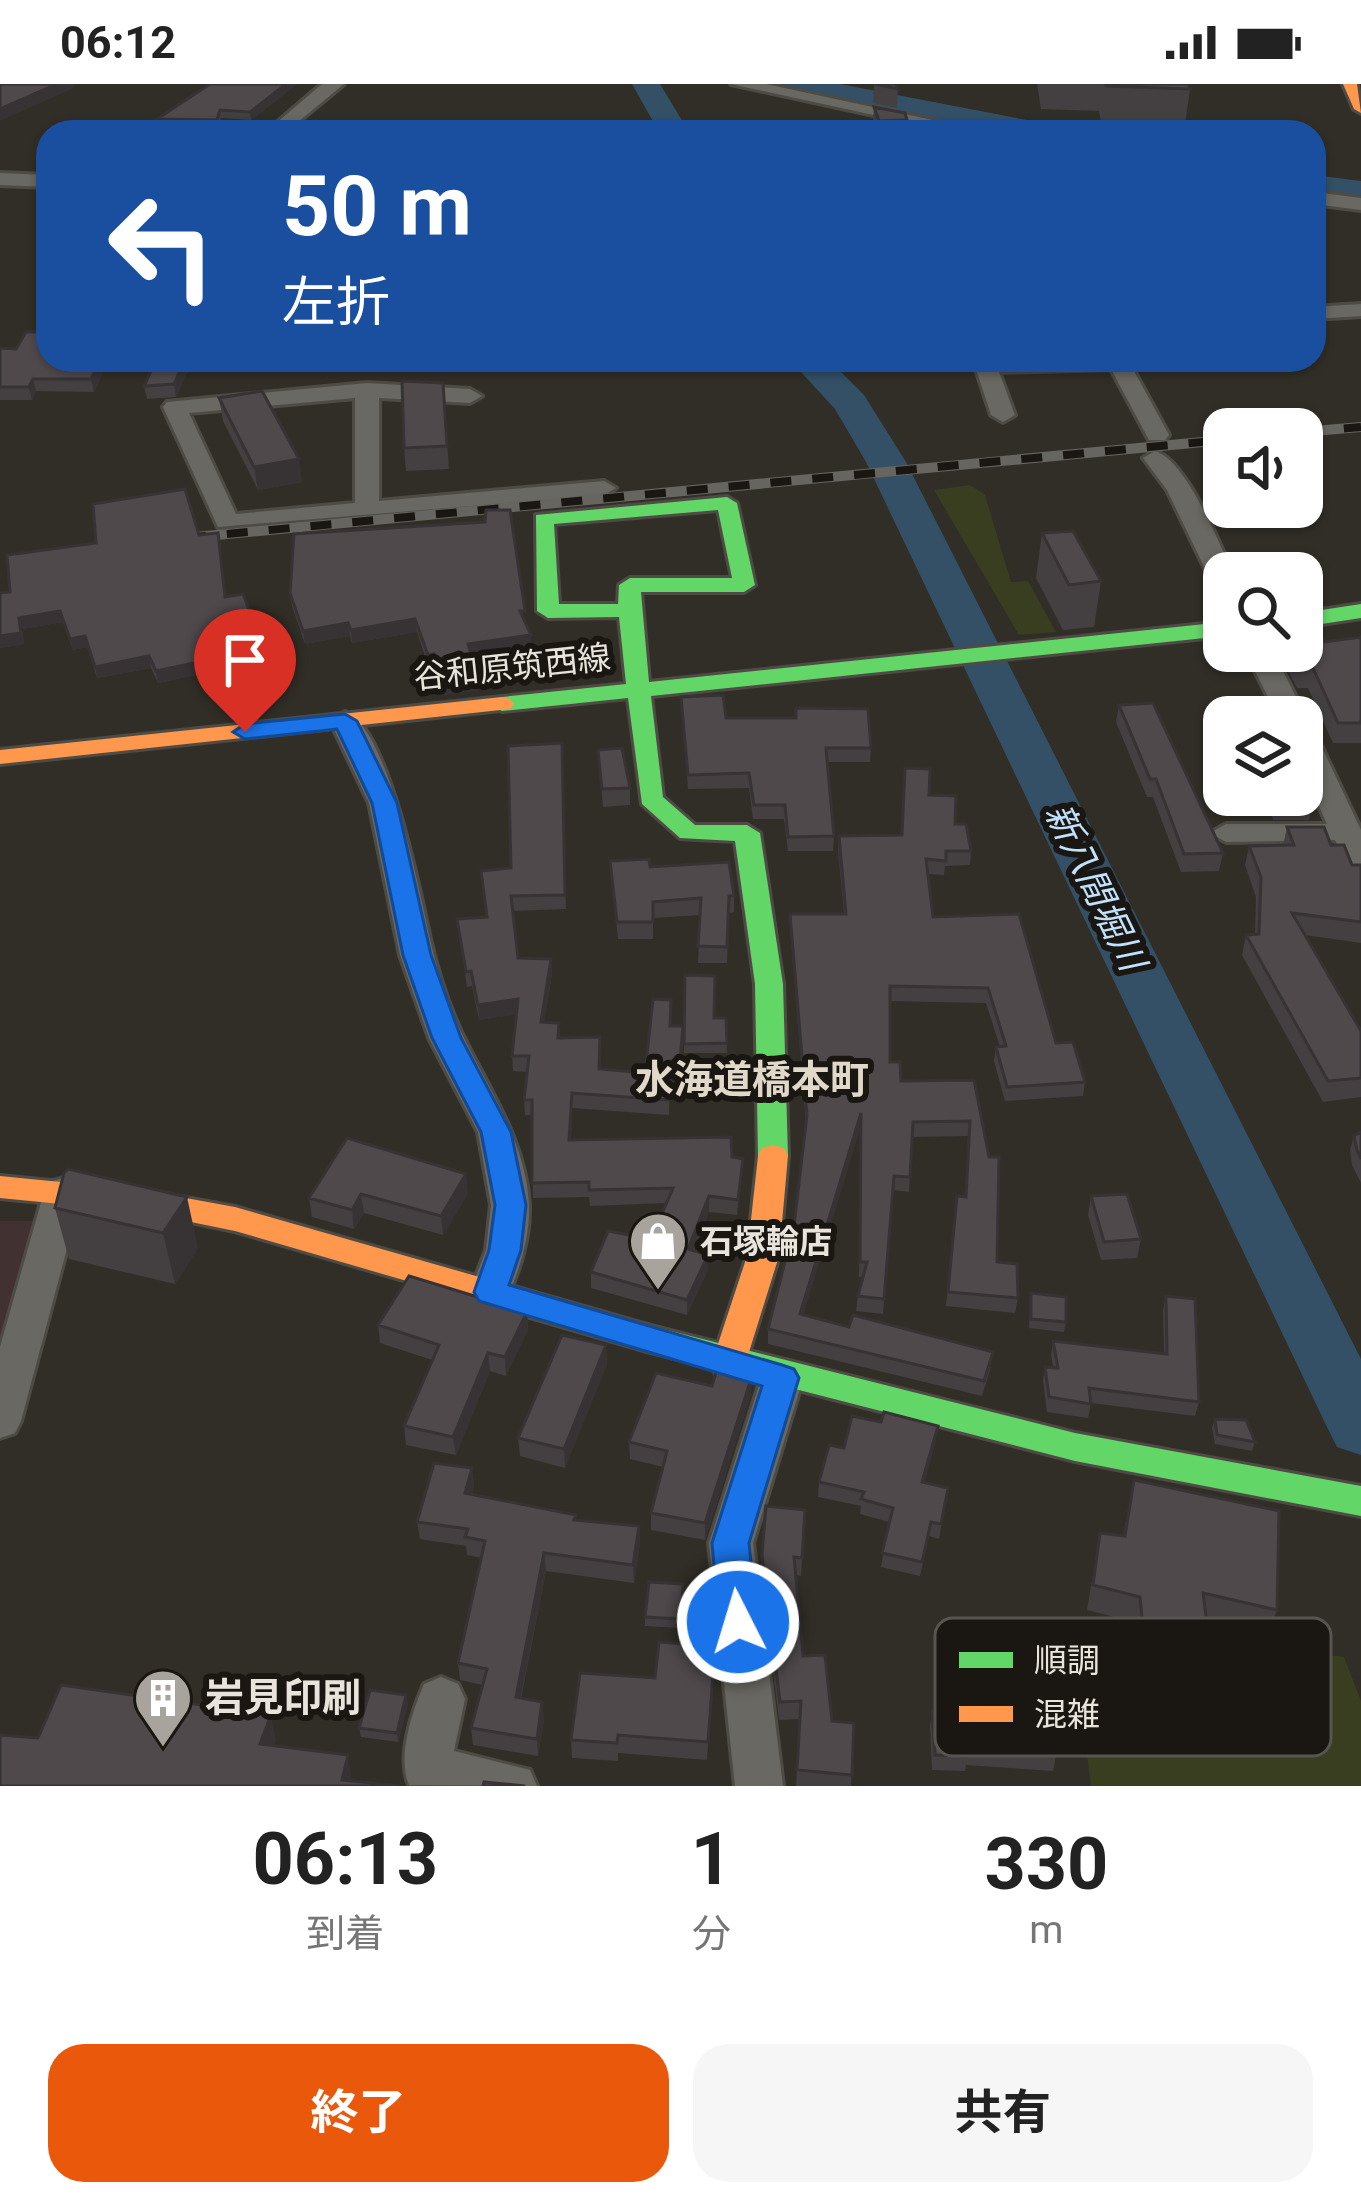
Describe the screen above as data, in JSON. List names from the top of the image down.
{
  "streets": {
    "main road": ["谷和原筑西線"]
  },
  "districts": ["水海道橋本町"],
  "water": ["新八間堀川"],
  "places": {
    "shop": ["石塚輪店"],
    "building": ["岩見印刷"]
  },
  "legend": ["順調", "混雑"],
  "page": {
    "status": "06:12",
    "turn": ["50 m", "左折"],
    "eta": [
      "06:13",
      "到着",
      "1",
      "分",
      "330",
      "m"
    ],
    "buttons": ["終了", "共有"]
  }
}
